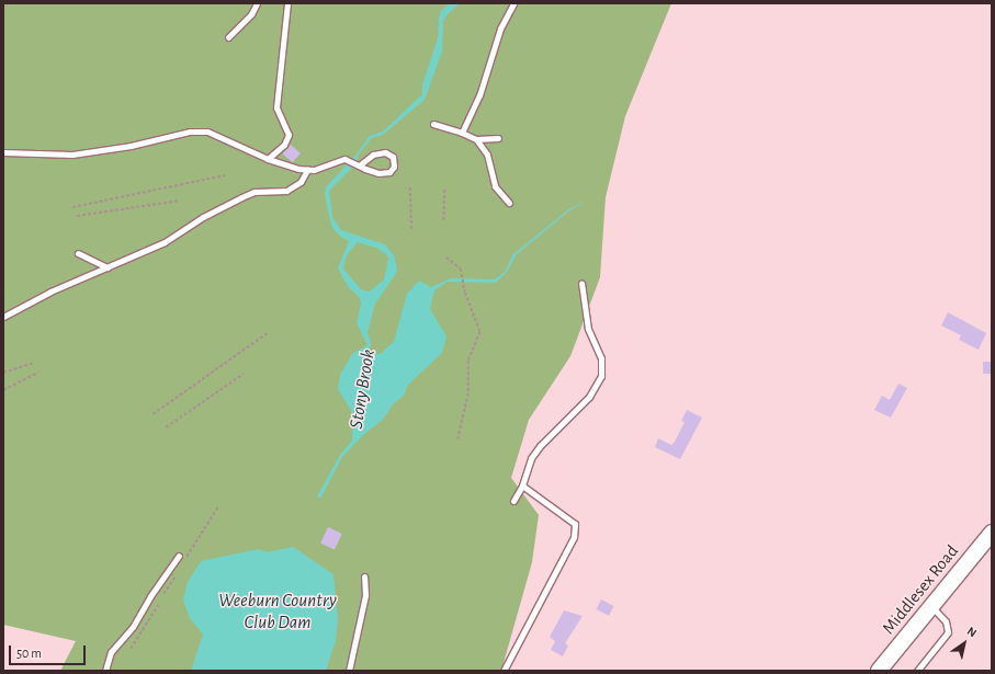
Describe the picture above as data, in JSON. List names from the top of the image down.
{
  "streets": {
    "main road": ["Middlesex Road"]
  },
  "water": ["Stony Brook", "Weeburn Country Club Dam"],
  "scale_bar": "50 m",
  "north": "top right"
}
